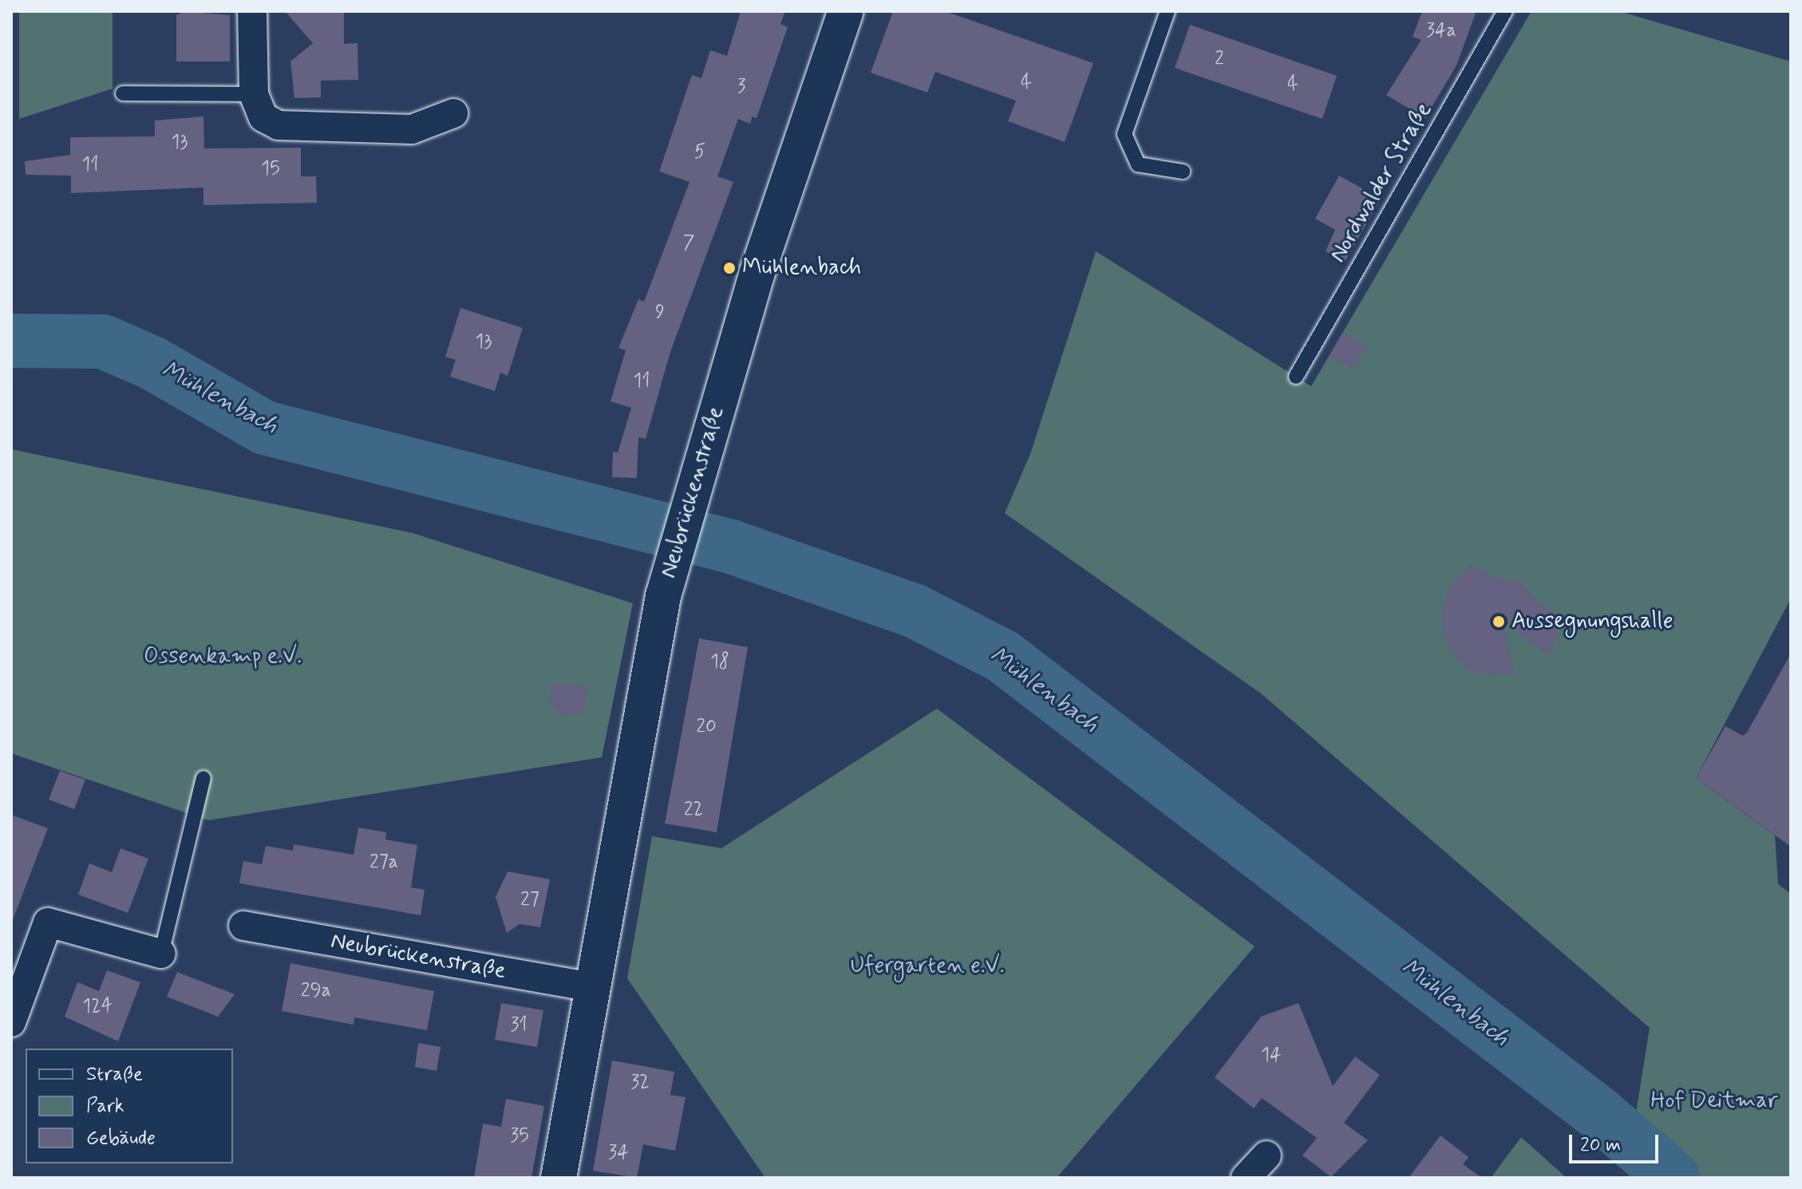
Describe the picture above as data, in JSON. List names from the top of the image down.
{
  "streets": {
    "street": ["Neubrückenstraße"],
    "lane": ["Nordwalder Straße"]
  },
  "water": ["Mühlenbach"],
  "parks": ["Ossenkamp e.V.", "Ufergarten e.V.", "Hof Deitmar"],
  "places": ["Mühlenbach", "Aussegnungshalle"],
  "house_numbers": [
    "34a",
    "2",
    "4",
    "4",
    "3",
    "13",
    "5",
    "11",
    "15",
    "7",
    "9",
    "13",
    "11",
    "18",
    "20",
    "22",
    "27a",
    "27",
    "29a",
    "124",
    "31",
    "14",
    "32",
    "35",
    "34"
  ],
  "legend": ["Straße", "Park", "Gebäude"],
  "scale_bar": "20 m"
}
